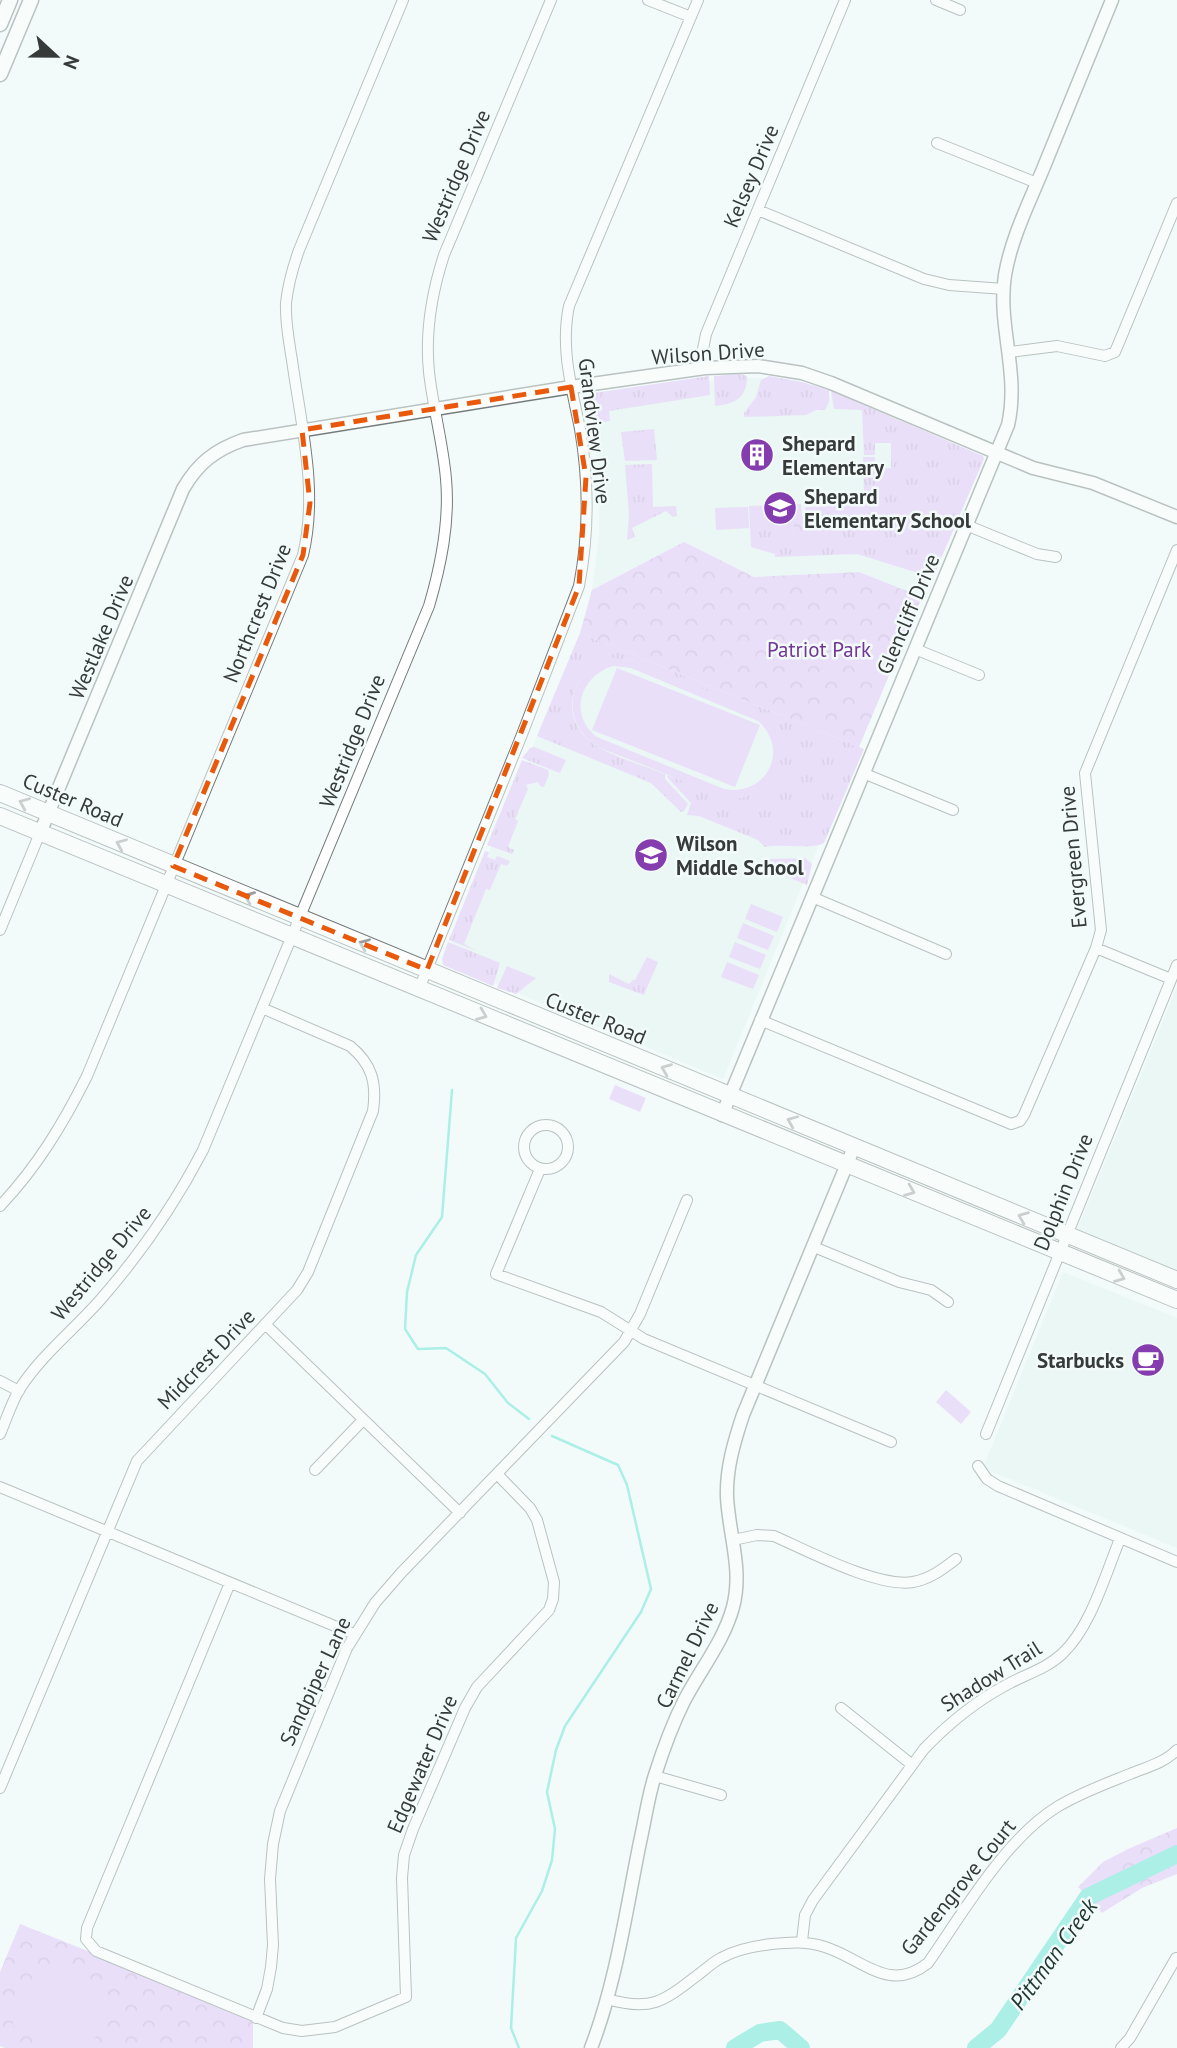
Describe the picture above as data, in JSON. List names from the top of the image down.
{
  "streets": {
    "main road": ["Custer Road"],
    "street": [
      "Westridge Drive",
      "Kelsey Drive",
      "Wilson Drive",
      "Grandview Drive",
      "Northcrest Drive",
      "Glencliff Drive",
      "Westlake Drive",
      "Evergreen Drive",
      "Dolphin Drive",
      "Midcrest Drive",
      "Carmel Drive",
      "Shadow Trail",
      "Sandpiper Lane",
      "Edgewater Drive",
      "Gardengrove Court"
    ]
  },
  "crossings": [
    ["Westridge Drive", "Wilson Drive"],
    ["Westridge Drive", "Custer Road"],
    ["Westridge Drive", "Midcrest Drive"],
    ["Kelsey Drive", "Wilson Drive"],
    ["Wilson Drive", "Grandview Drive"],
    ["Wilson Drive", "Northcrest Drive"],
    ["Wilson Drive", "Glencliff Drive"],
    ["Wilson Drive", "Westlake Drive"],
    ["Grandview Drive", "Custer Road"],
    ["Northcrest Drive", "Westlake Drive"],
    ["Northcrest Drive", "Custer Road"],
    ["Glencliff Drive", "Custer Road"],
    ["Glencliff Drive", "Evergreen Drive"],
    ["Westlake Drive", "Custer Road"],
    ["Custer Road", "Dolphin Drive"],
    ["Custer Road", "Carmel Drive"],
    ["Carmel Drive", "Gardengrove Court"],
    ["Shadow Trail", "Gardengrove Court"],
    ["Sandpiper Lane", "Edgewater Drive"]
  ],
  "water": ["Pittman Creek"],
  "parks": ["Patriot Park"],
  "places": {
    "building": ["Shepard Elementary"],
    "school or university": ["Shepard Elementary School", "Wilson Middle School"],
    "cafe": ["Starbucks"]
  },
  "north": "right"
}
